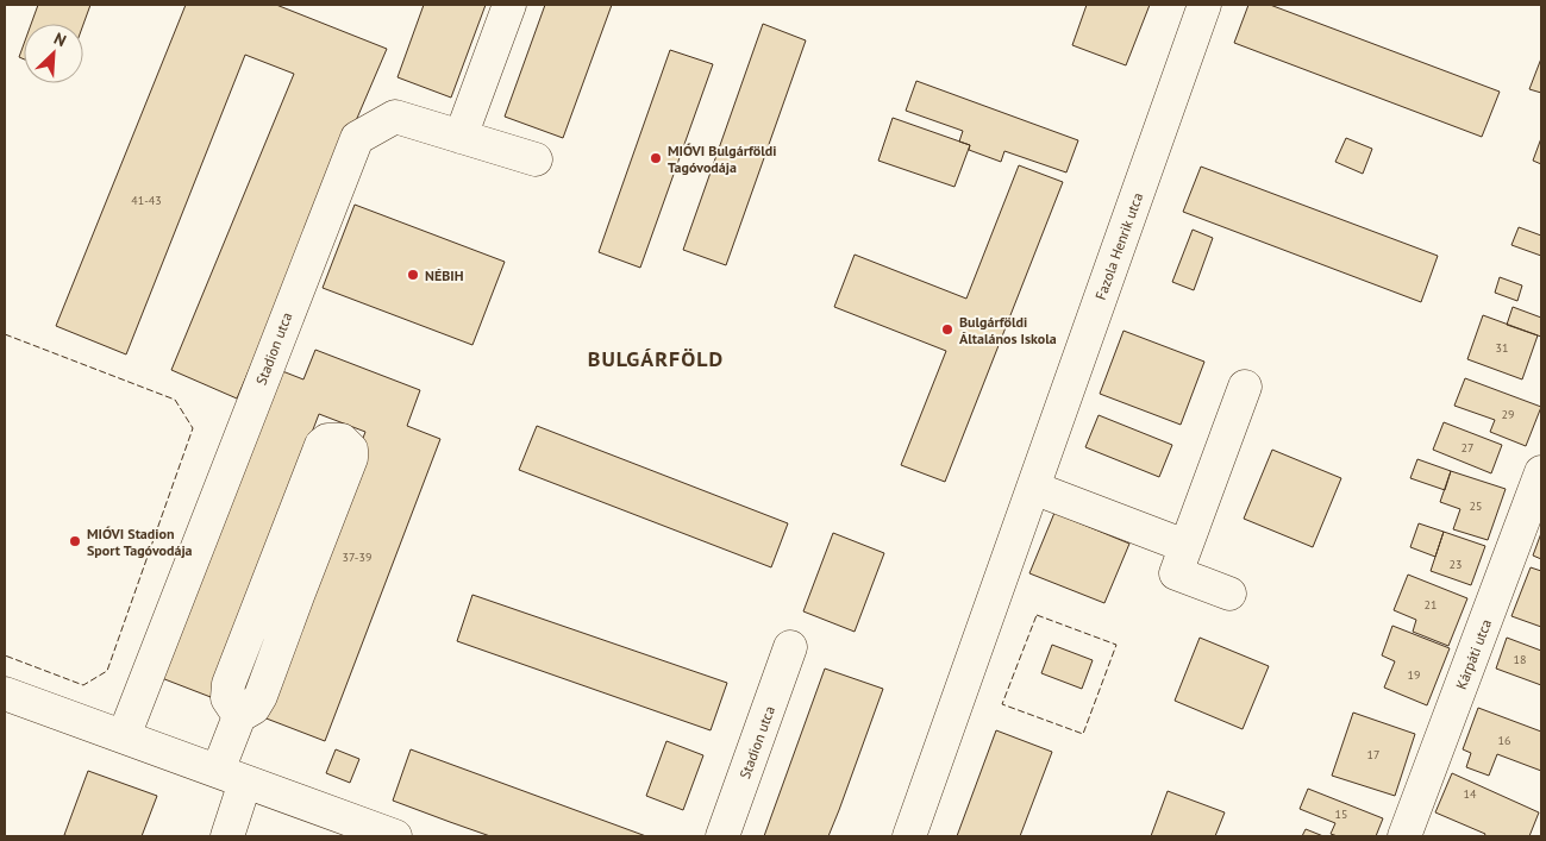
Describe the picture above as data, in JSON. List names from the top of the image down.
{
  "streets": {
    "street": ["Fazola Henrik utca", "Stadion utca", "Kárpáti utca"]
  },
  "districts": ["BULGÁRFÖLD"],
  "places": [
    "MIÓVI Bulgárföldi Tagóvodája",
    "NÉBIH",
    "Bulgárföldi Általános Iskola",
    "MIÓVI Stadion Sport Tagóvodája"
  ],
  "house_numbers": [
    "41-43",
    "31",
    "29",
    "27",
    "25",
    "37-39",
    "23",
    "21",
    "18",
    "19",
    "16",
    "17",
    "14",
    "15"
  ],
  "north": "top right"
}
